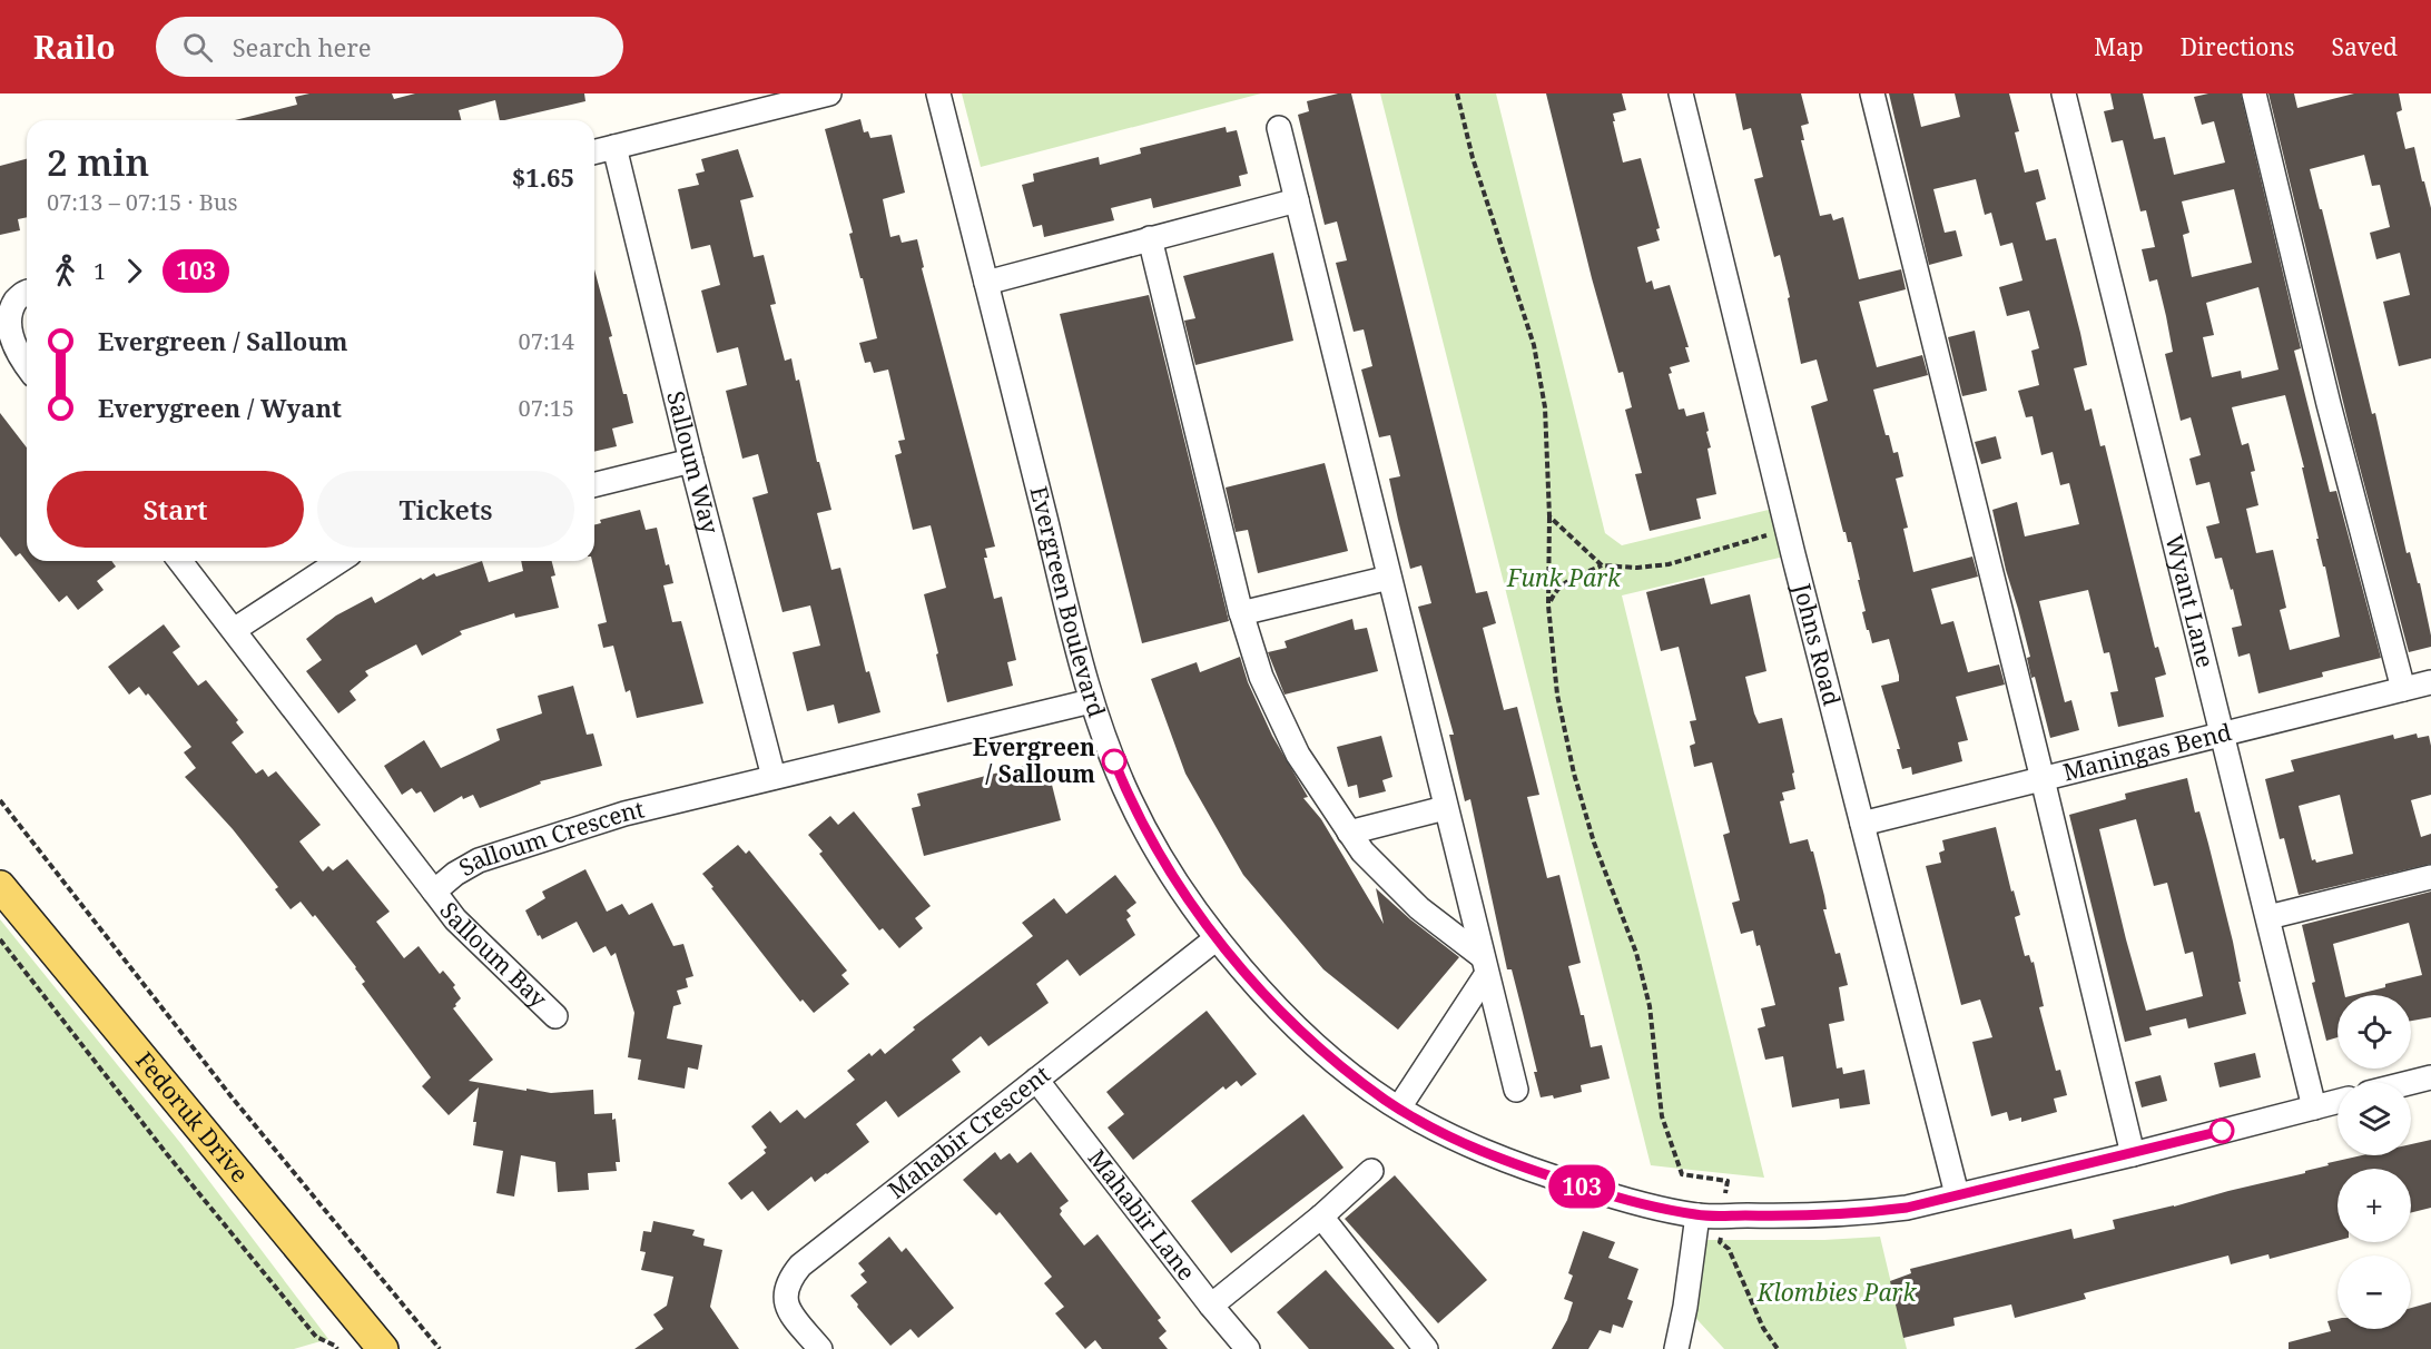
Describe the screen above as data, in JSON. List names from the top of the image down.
{
  "streets": {
    "main road": ["Fedoruk Drive"],
    "street": [
      "Salloum Way",
      "Wyant Lane",
      "Evergreen Boulevard",
      "Johns Road",
      "Maningas Bend",
      "Salloum Crescent",
      "Salloum Bay",
      "Mahabir Crescent",
      "Mahabir Lane"
    ]
  },
  "crossings": [
    ["Salloum Way", "Salloum Crescent"],
    ["Wyant Lane", "Evergreen Boulevard"],
    ["Wyant Lane", "Maningas Bend"],
    ["Evergreen Boulevard", "Johns Road"],
    ["Evergreen Boulevard", "Salloum Crescent"],
    ["Evergreen Boulevard", "Mahabir Crescent"],
    ["Johns Road", "Maningas Bend"],
    ["Salloum Crescent", "Salloum Bay"],
    ["Mahabir Crescent", "Mahabir Lane"]
  ],
  "parks": ["Funk Park", "Klombies Park"],
  "places": ["Evergreen / Salloum"],
  "lines": ["bus line 103"],
  "page": {
    "header": "Railo",
    "search": "Search here",
    "nav": ["Map", "Directions", "Saved"],
    "on_map": "103",
    "heading": ["2 min", "07:13 – 07:15 · Bus", "$1.65"],
    "legs": ["1", "103"],
    "list": [
      {
        "name": "Evergreen / Salloum",
        "value": "07:14"
      },
      {
        "name": "Everygreen / Wyant",
        "value": "07:15"
      }
    ],
    "buttons": ["Start", "Tickets"],
    "map_buttons": ["+", "−"]
  }
}
